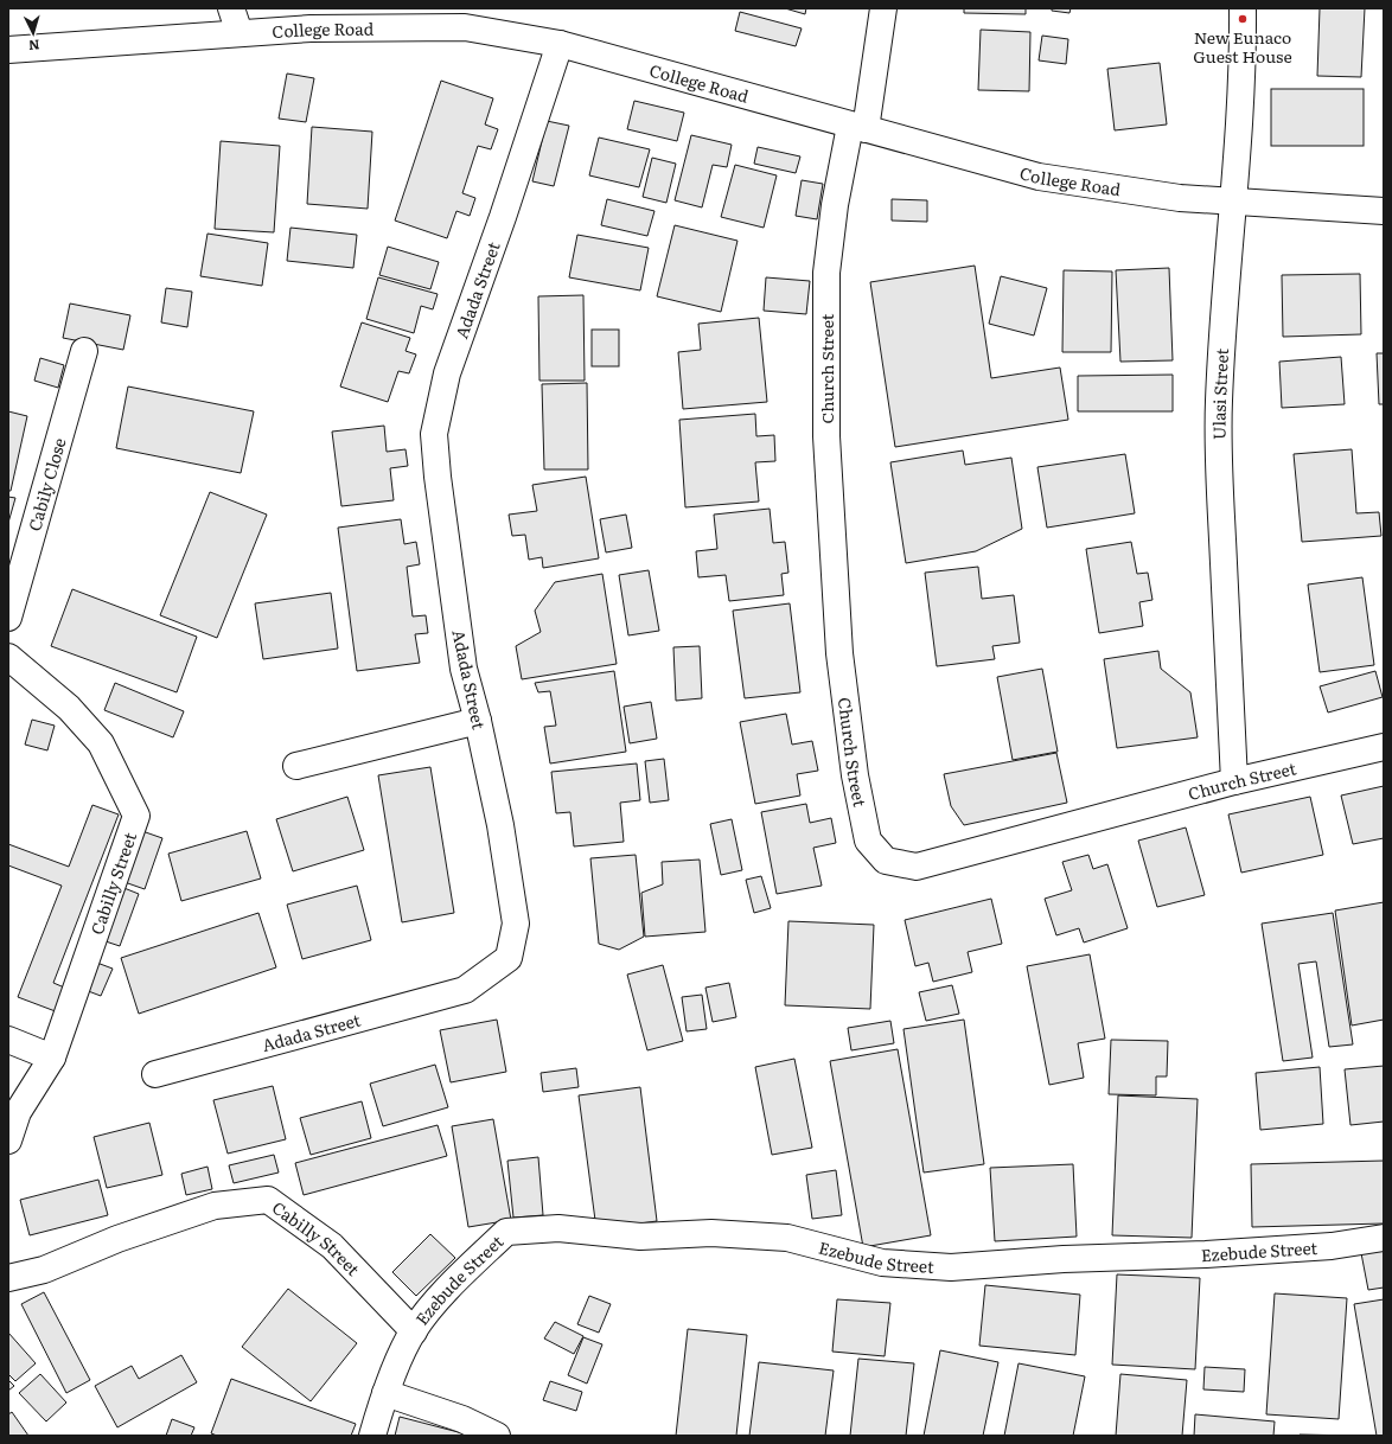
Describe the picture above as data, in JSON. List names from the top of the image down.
{
  "streets": {
    "street": [
      "College Road",
      "Adada Street",
      "Church Street",
      "Ulasi Street",
      "Cabily Close",
      "Cabilly Street",
      "Ezebude Street"
    ]
  },
  "crossings": [
    ["College Road", "Adada Street"],
    ["College Road", "Church Street"],
    ["College Road", "Ulasi Street"],
    ["Church Street", "Ulasi Street"],
    ["Cabilly Street", "Ezebude Street"]
  ],
  "places": ["New Eunaco Guest House"],
  "north": "bottom"
}
